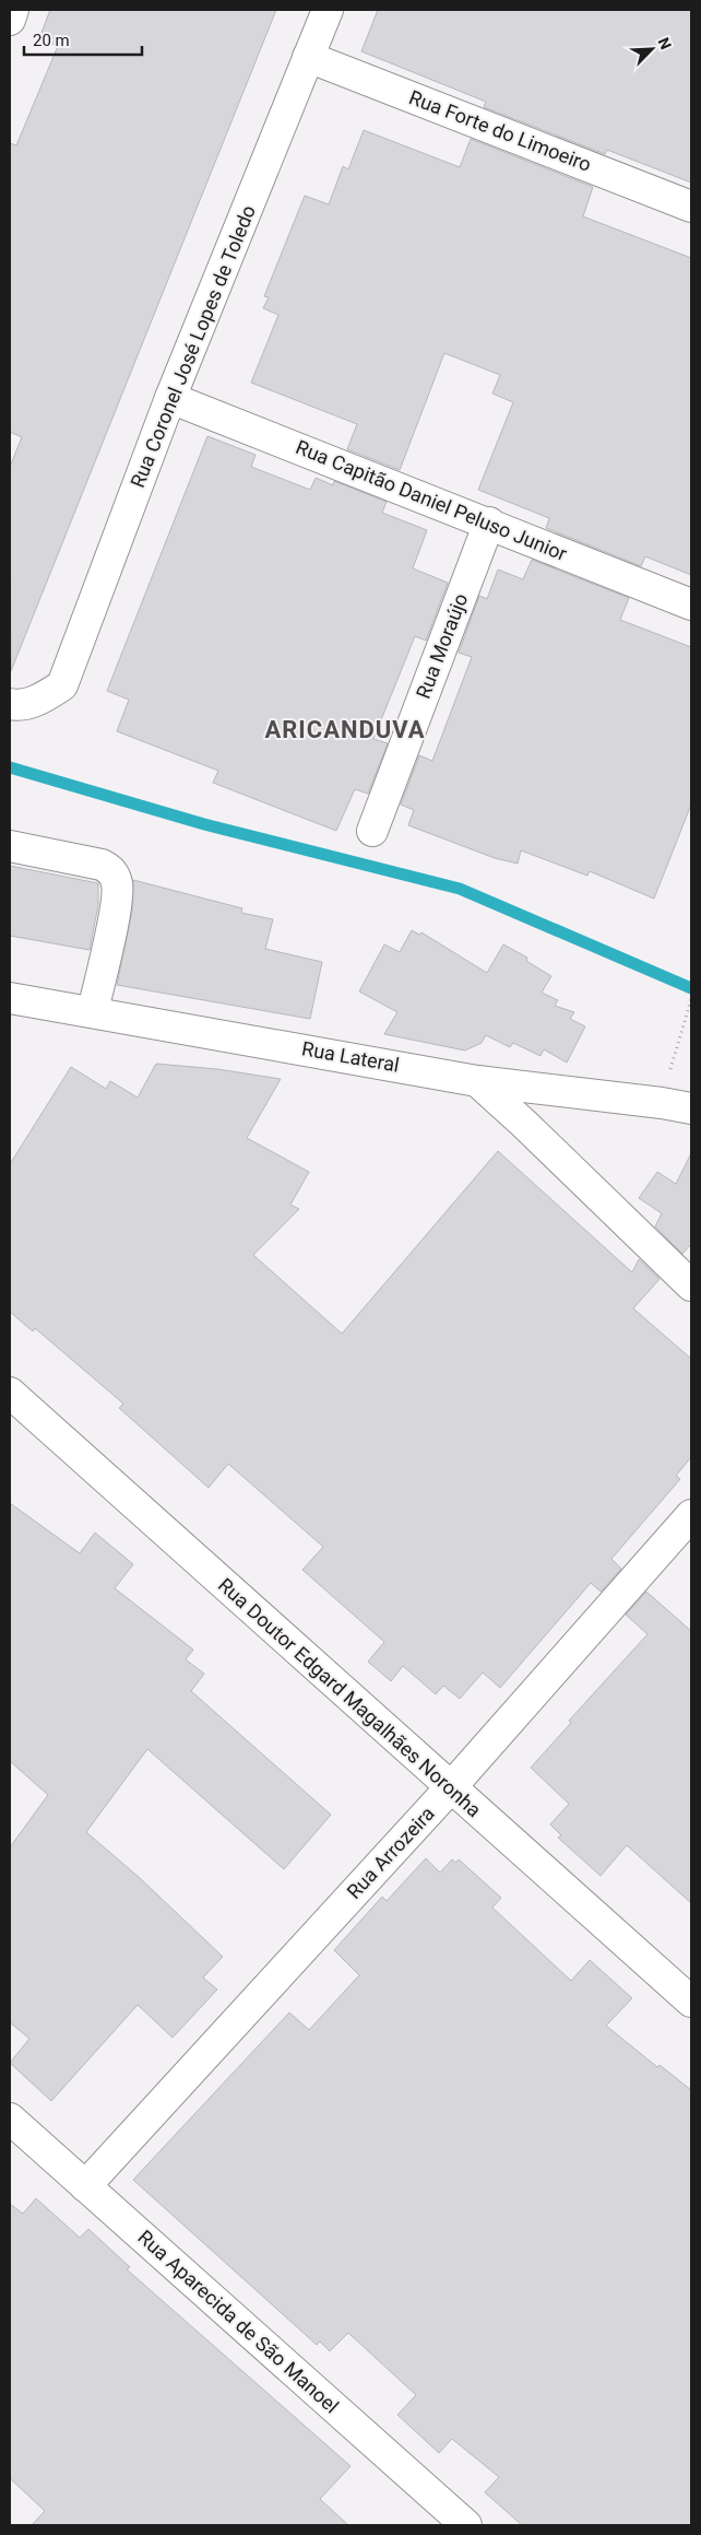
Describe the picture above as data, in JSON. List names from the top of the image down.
{
  "streets": {
    "street": [
      "Rua Forte do Limoeiro",
      "Rua Coronel José Lopes de Toledo",
      "Rua Capitão Daniel Peluso Junior",
      "Rua Moraújo",
      "Rua Lateral",
      "Rua Doutor Edgard Magalhães Noronha",
      "Rua Arrozeira",
      "Rua Aparecida de São Manoel"
    ]
  },
  "crossings": [
    ["Rua Forte do Limoeiro", "Rua Coronel José Lopes de Toledo"],
    ["Rua Coronel José Lopes de Toledo", "Rua Capitão Daniel Peluso Junior"],
    ["Rua Capitão Daniel Peluso Junior", "Rua Moraújo"],
    ["Rua Doutor Edgard Magalhães Noronha", "Rua Arrozeira"],
    ["Rua Arrozeira", "Rua Aparecida de São Manoel"]
  ],
  "districts": ["ARICANDUVA"],
  "scale_bar": "20 m",
  "north": "top right"
}
